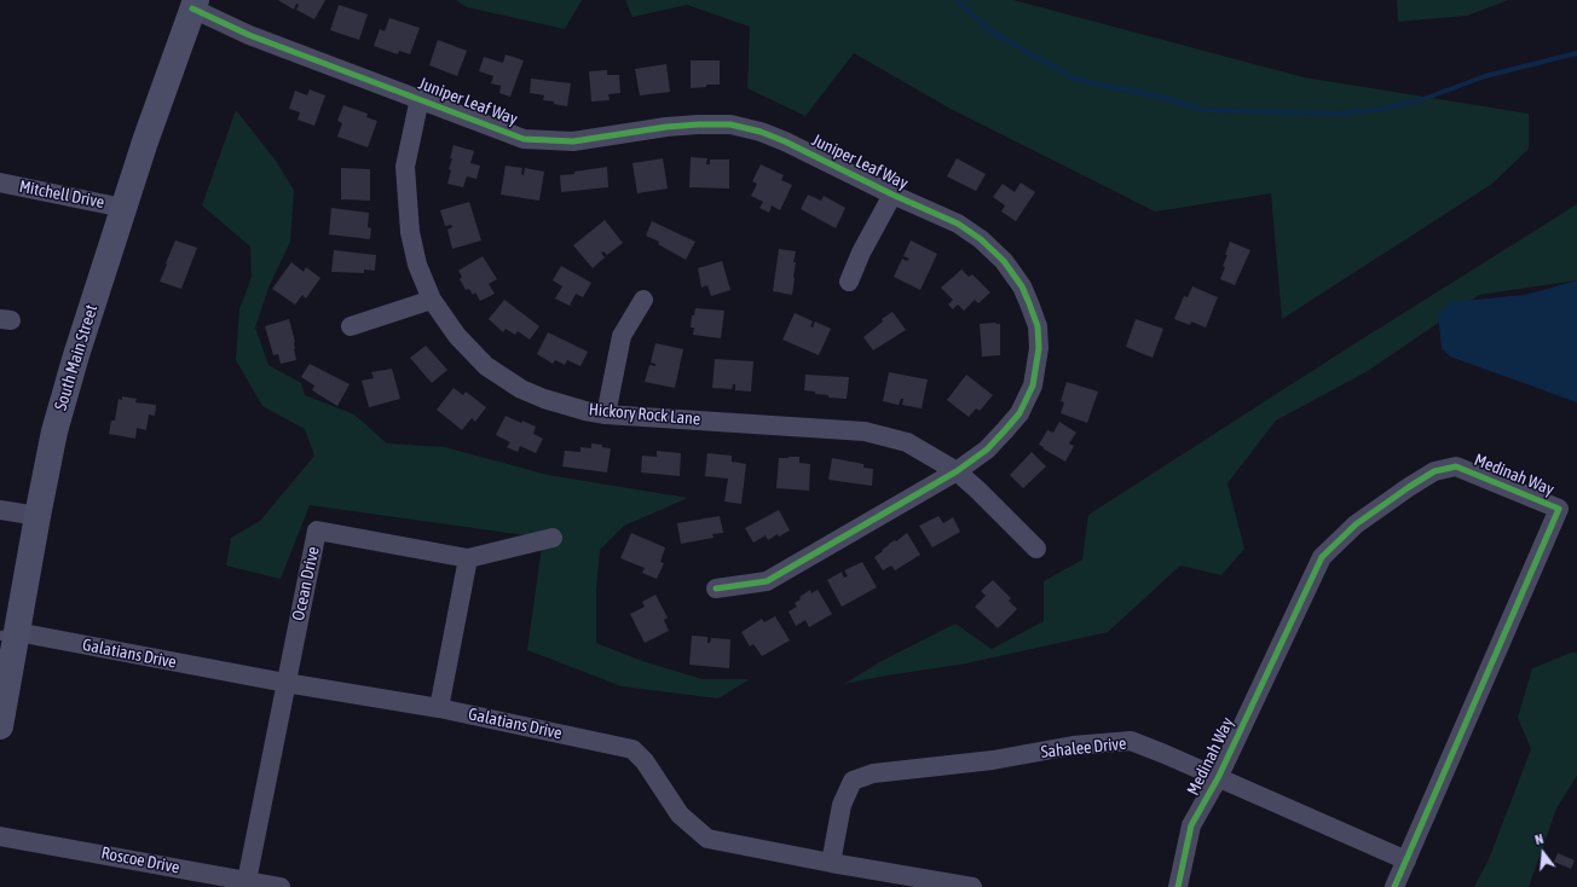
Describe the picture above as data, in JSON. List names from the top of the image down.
{
  "streets": {
    "main road": ["South Main Street"],
    "street": [
      "Juniper Leaf Way",
      "Mitchell Drive",
      "Hickory Rock Lane",
      "Medinah Way",
      "Ocean Drive",
      "Galatians Drive",
      "Sahalee Drive",
      "Roscoe Drive"
    ]
  },
  "crossings": [
    ["Juniper Leaf Way", "South Main Street"],
    ["Juniper Leaf Way", "Hickory Rock Lane"],
    ["Mitchell Drive", "South Main Street"],
    ["South Main Street", "Galatians Drive"],
    ["Medinah Way", "Sahalee Drive"],
    ["Ocean Drive", "Galatians Drive"],
    ["Ocean Drive", "Roscoe Drive"],
    ["Galatians Drive", "Sahalee Drive"]
  ],
  "north": "top"
}
